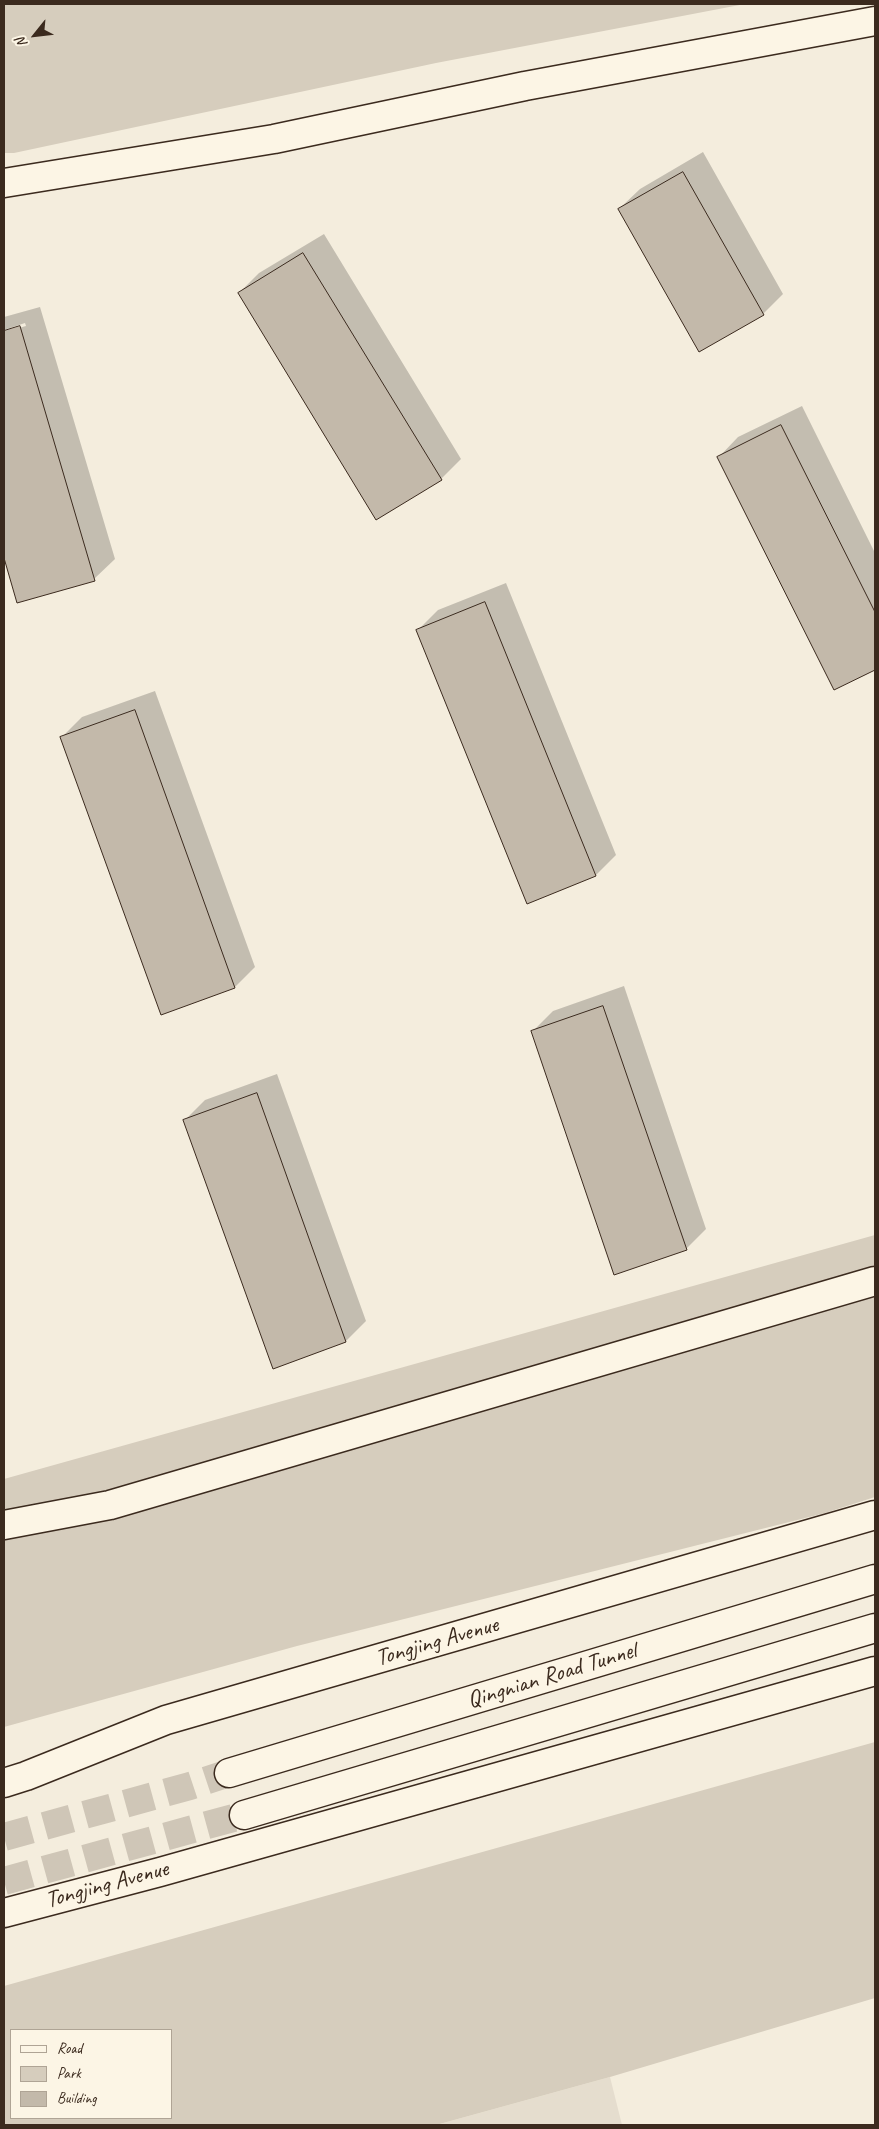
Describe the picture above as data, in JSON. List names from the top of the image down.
{
  "streets": {
    "main road": ["Tongjing Avenue", "Qingnian Road Tunnel"]
  },
  "legend": ["Road", "Park", "Building"],
  "north": "bottom left"
}
